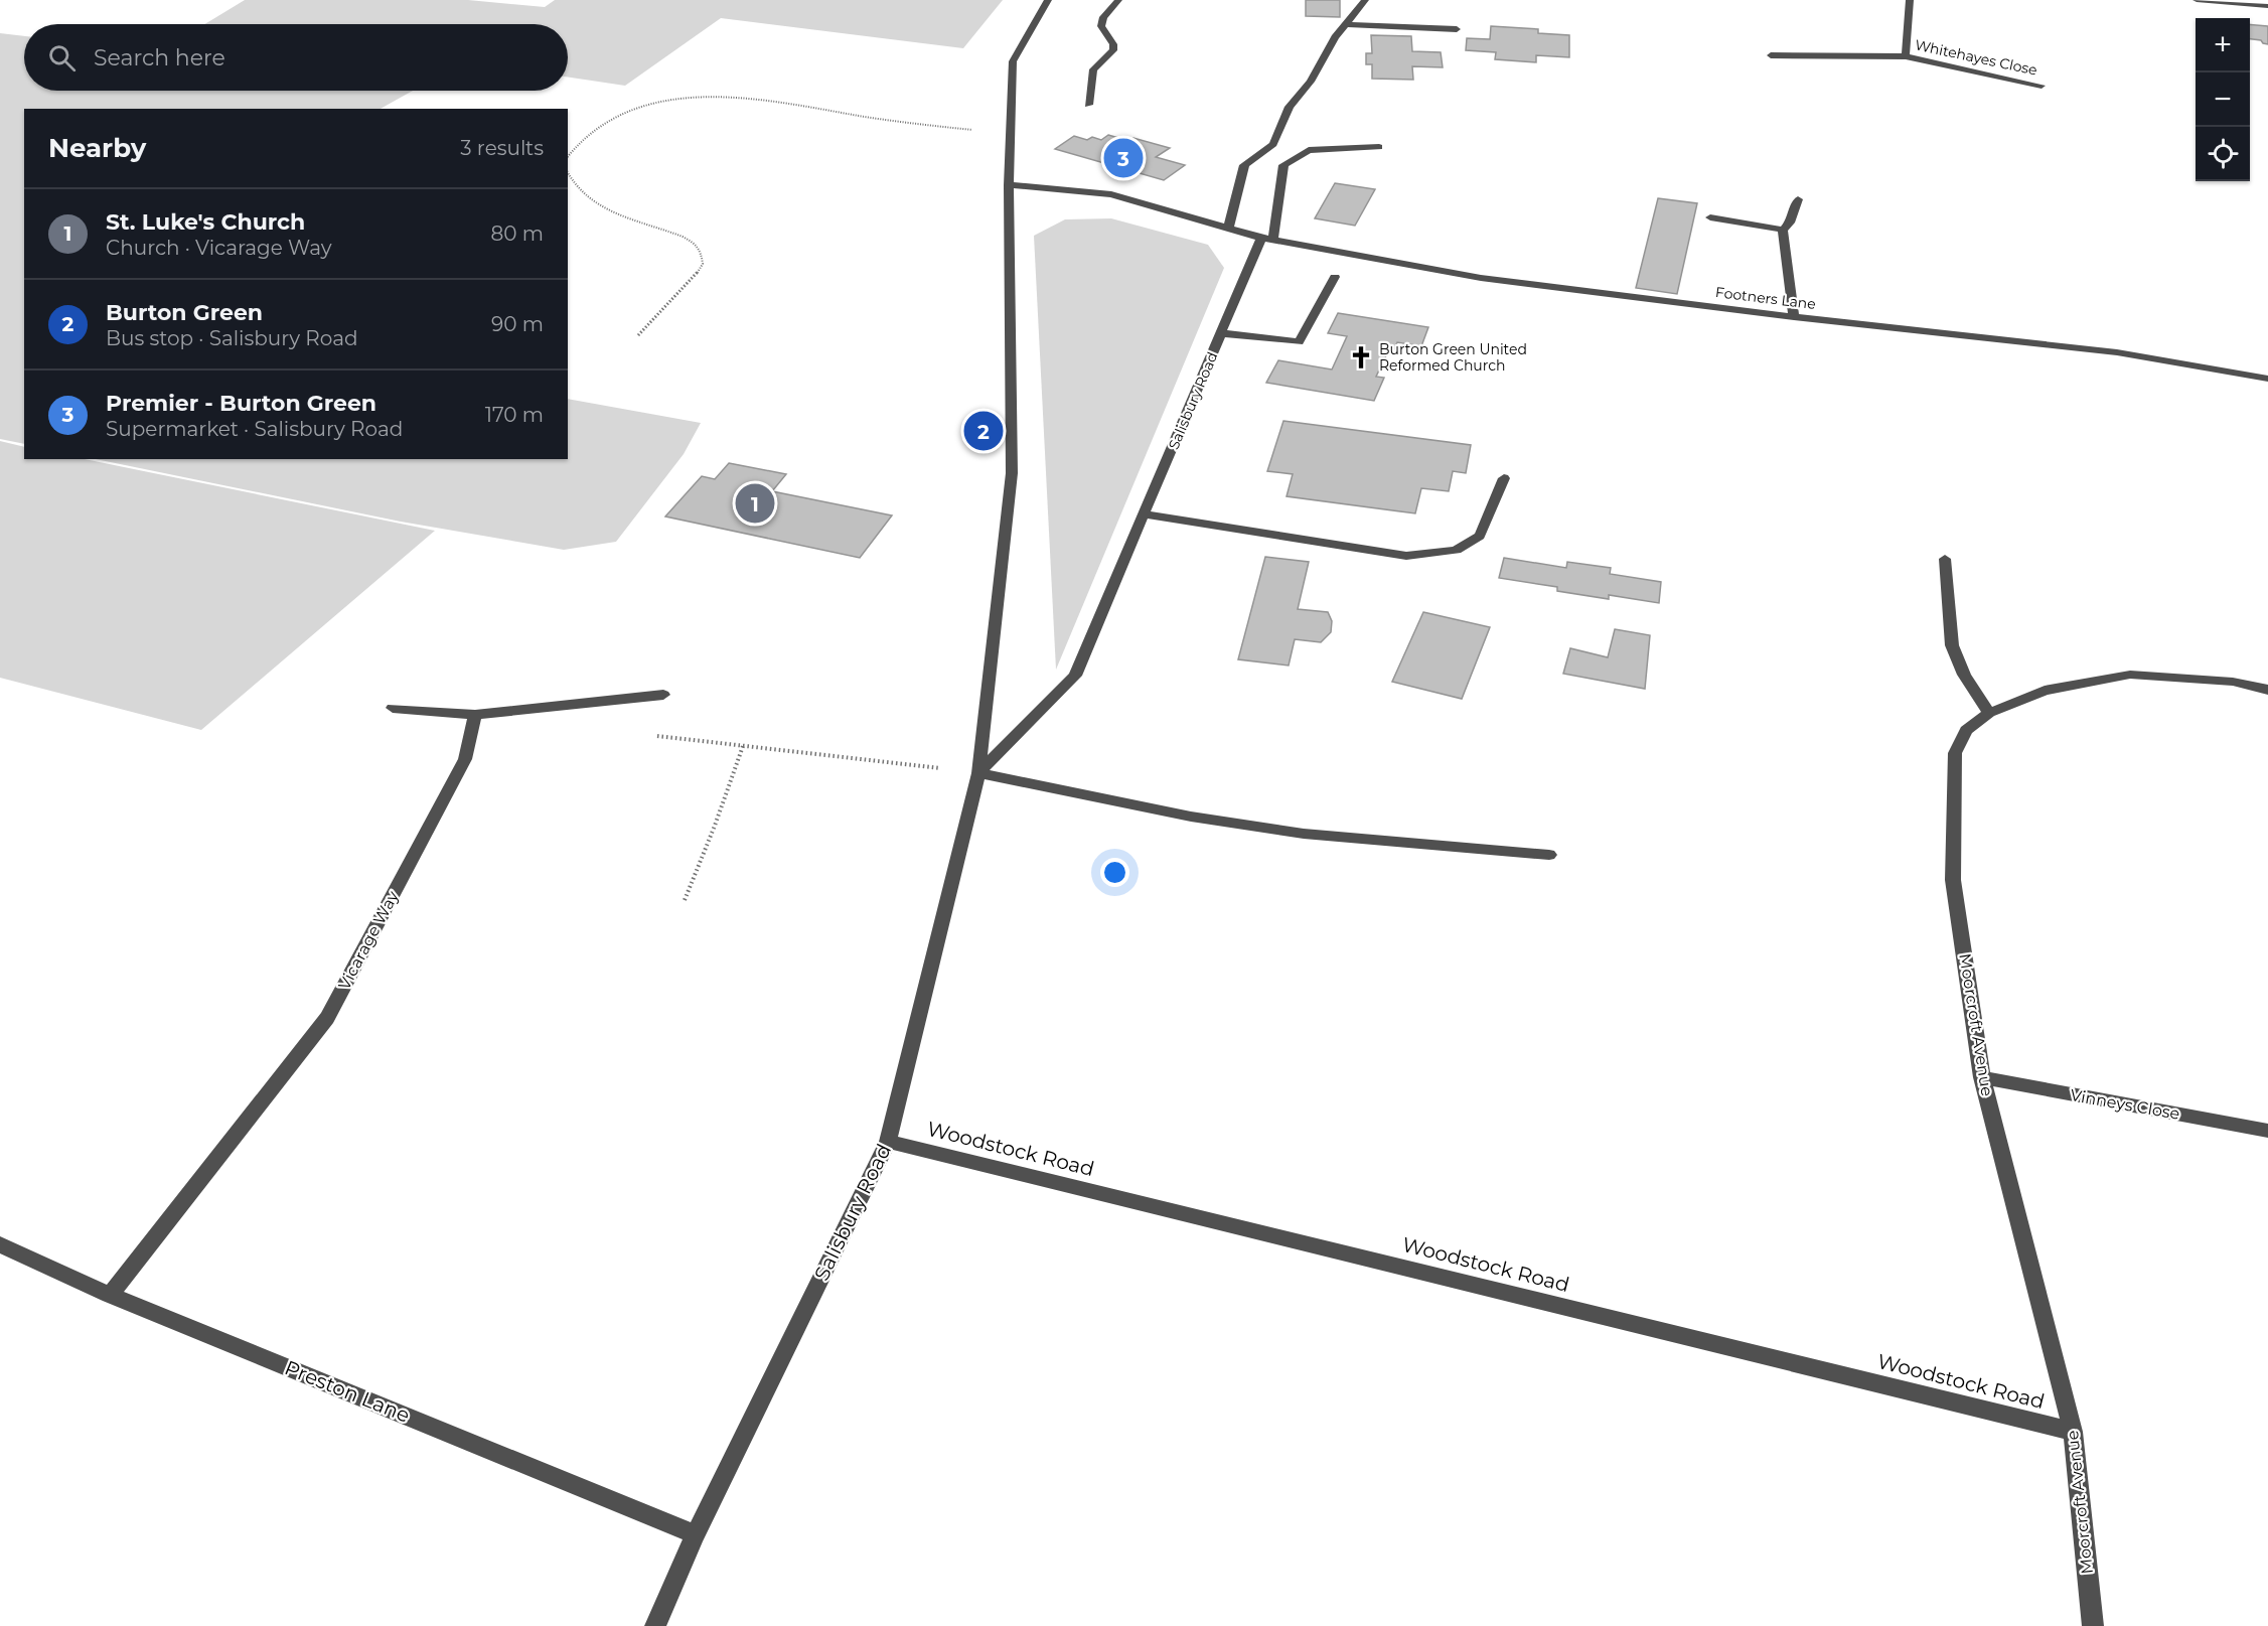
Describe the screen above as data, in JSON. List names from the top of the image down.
{
  "streets": {
    "street": [
      "Whitehayes Close",
      "Footners Lane",
      "Salisbury Road",
      "Vicarage Way",
      "Moorcroft Avenue",
      "Vinneys Close",
      "Woodstock Road",
      "Preston Lane"
    ]
  },
  "crossings": [
    ["Footners Lane", "Salisbury Road"],
    ["Salisbury Road", "Woodstock Road"],
    ["Salisbury Road", "Preston Lane"],
    ["Vicarage Way", "Preston Lane"],
    ["Moorcroft Avenue", "Vinneys Close"],
    ["Moorcroft Avenue", "Woodstock Road"]
  ],
  "places": {
    "church": ["Burton Green United Reformed Church"]
  },
  "page": {
    "map_buttons": ["+", "−"],
    "search": "Search here",
    "heading": ["Nearby", "3 results"],
    "pins": ["3", "2", "1"],
    "list": [
      {
        "mark": "1",
        "name": "St. Luke's Church",
        "note": "Church · Vicarage Way",
        "value": "80 m"
      },
      {
        "mark": "2",
        "name": "Burton Green",
        "note": "Bus stop · Salisbury Road",
        "value": "90 m"
      },
      {
        "mark": "3",
        "name": "Premier - Burton Green",
        "note": "Supermarket · Salisbury Road",
        "value": "170 m"
      }
    ]
  }
}
